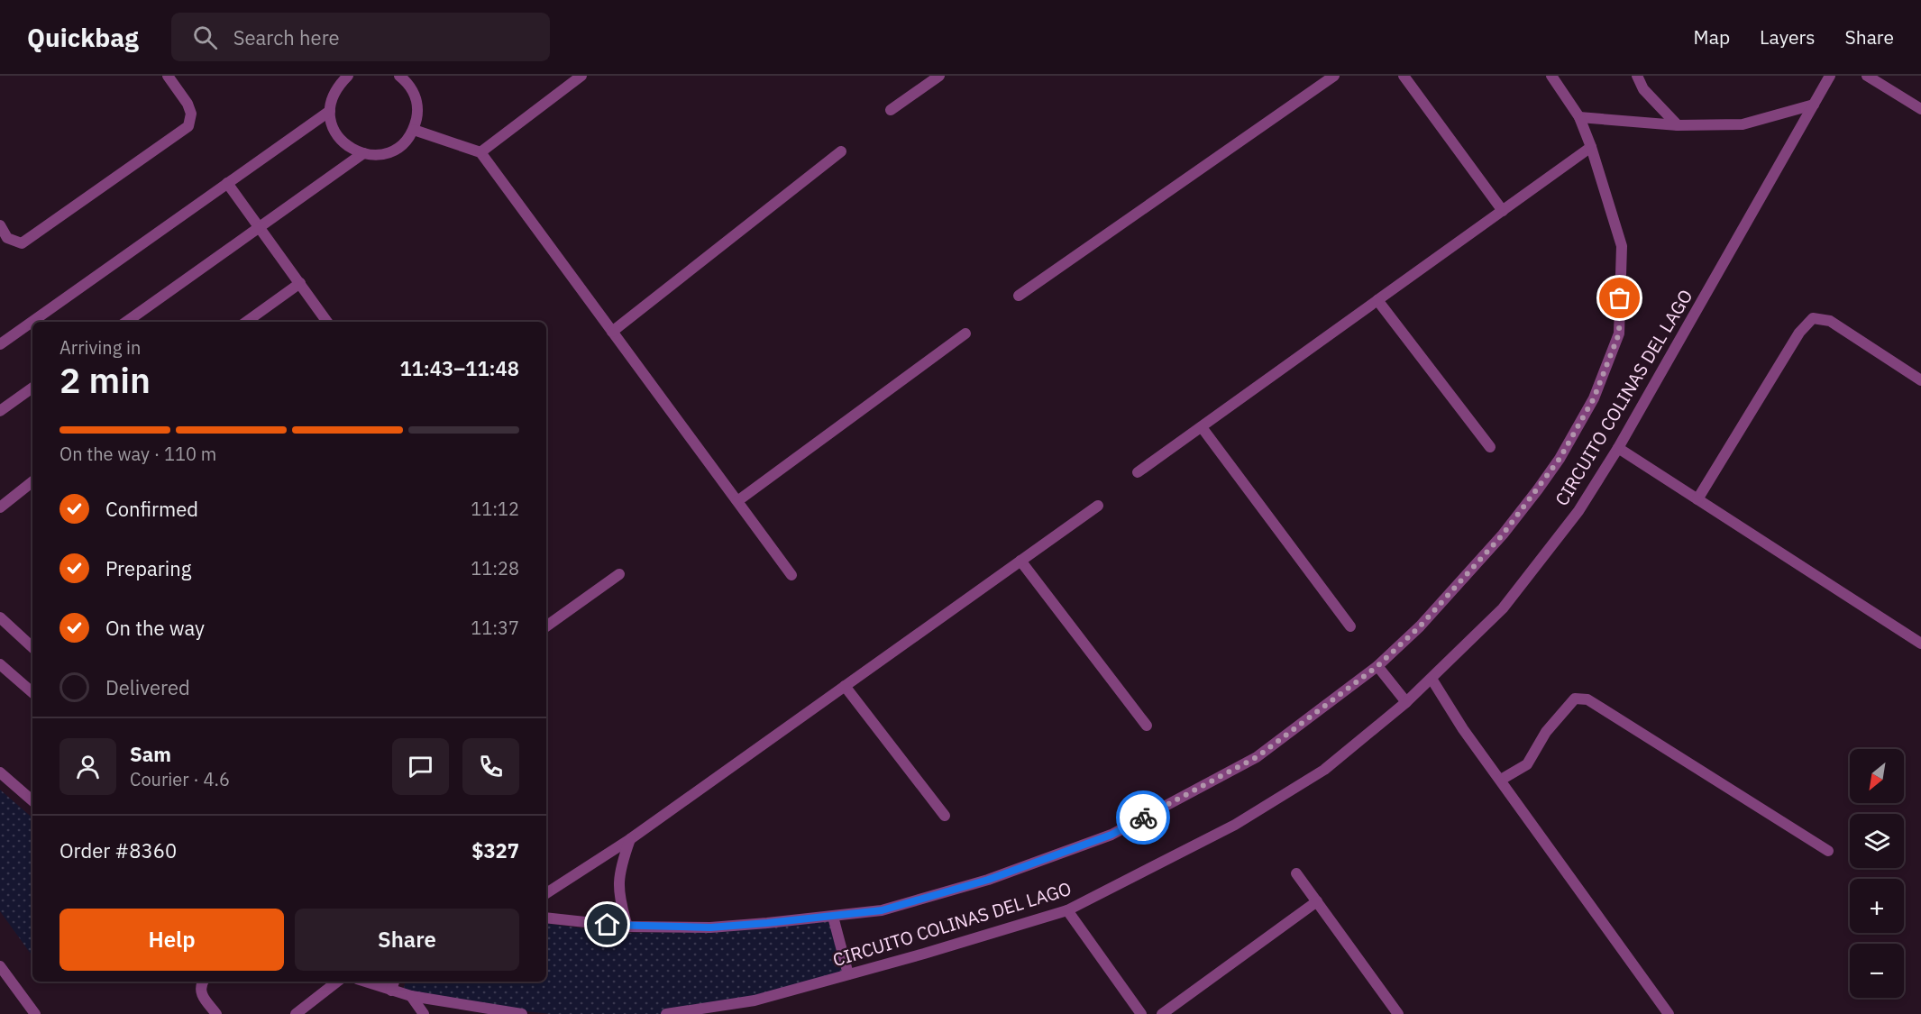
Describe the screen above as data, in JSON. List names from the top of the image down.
{
  "streets": {
    "street": ["CIRCUITO COLINAS DEL LAGO"]
  },
  "north": "bottom left",
  "page": {
    "header": "Quickbag",
    "search": "Search here",
    "nav": ["Map", "Layers", "Share"],
    "heading": ["2 min", "Arriving in", "11:43–11:48"],
    "panel": [
      "Sam",
      "Courier · 4.6",
      "Order #8360",
      "$327"
    ],
    "bar": "On the way · 110 m",
    "list": [
      ["Confirmed", "11:12"],
      ["Preparing", "11:28"],
      ["On the way", "11:37"],
      "Delivered"
    ],
    "map_buttons": ["+", "−"],
    "buttons": ["Help", "Share"]
  }
}
